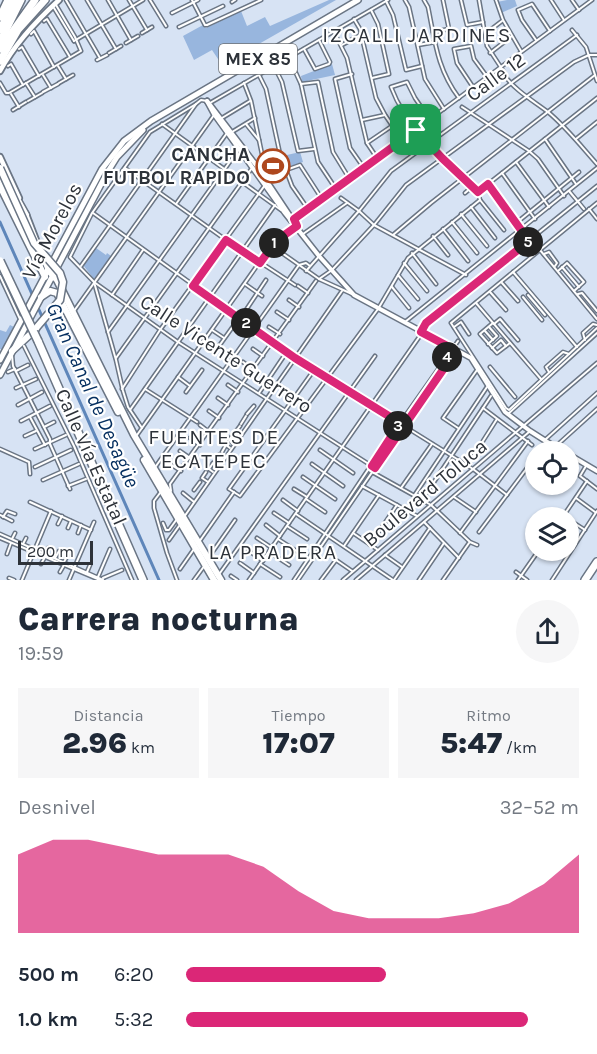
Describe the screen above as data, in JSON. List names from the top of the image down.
{
  "streets": {
    "highway": ["MEX 85"],
    "main road": ["Vía Morelos"],
    "street": [
      "Calle 12",
      "Calle Vicente Guerrero",
      "Calle Vía Estatal",
      "Boulevard Toluca"
    ]
  },
  "crossings": [
    ["MEX 85", "Vía Morelos"]
  ],
  "districts": ["IZCALLI JARDINES", "FUENTES DE ECATEPEC", "LA PRADERA"],
  "water": ["Gran Canal de Desagüe"],
  "places": {
    "sports": ["CANCHA FUTBOL RAPIDO"]
  },
  "scale_bar": "200 m",
  "page": {
    "pins": [
      "5",
      "1",
      "2",
      "4",
      "3"
    ],
    "scale": "200 m",
    "heading": ["Carrera nocturna", "19:59"],
    "stats": [
      ["Distancia", "2.96 km"],
      ["Tiempo", "17:07"],
      ["Ritmo", "5:47 /km"]
    ],
    "chart": ["Desnivel", "32–52 m"],
    "list": [
      {
        "name": "500 m",
        "note": "6:20"
      },
      {
        "name": "1.0 km",
        "note": "5:32"
      }
    ]
  }
}
